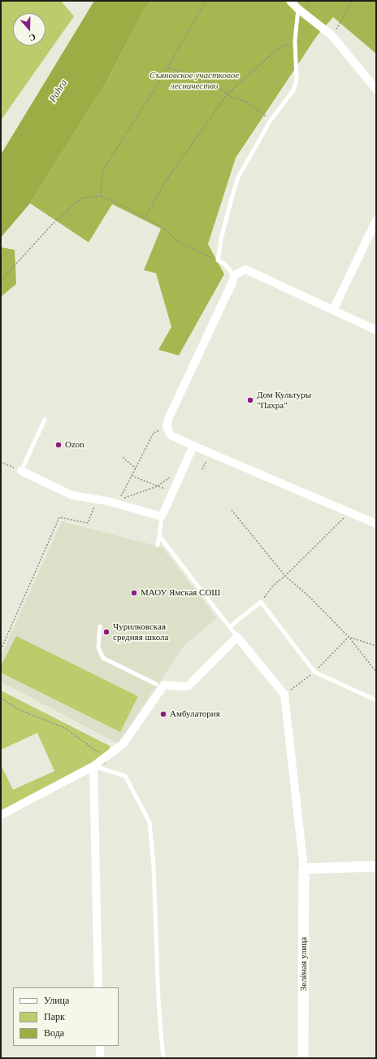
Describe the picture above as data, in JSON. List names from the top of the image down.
{
  "streets": {
    "street": ["Зелёная улица"]
  },
  "water": ["Pahra"],
  "parks": ["Съяновское участковое лесничество"],
  "places": [
    "Дом Культуры \"Пахра\"",
    "Ozon",
    "МАОУ Ямская СОШ",
    "Чурилковская средняя школа",
    "Амбулатория"
  ],
  "legend": ["Улица", "Парк", "Вода"],
  "north": "bottom"
}
